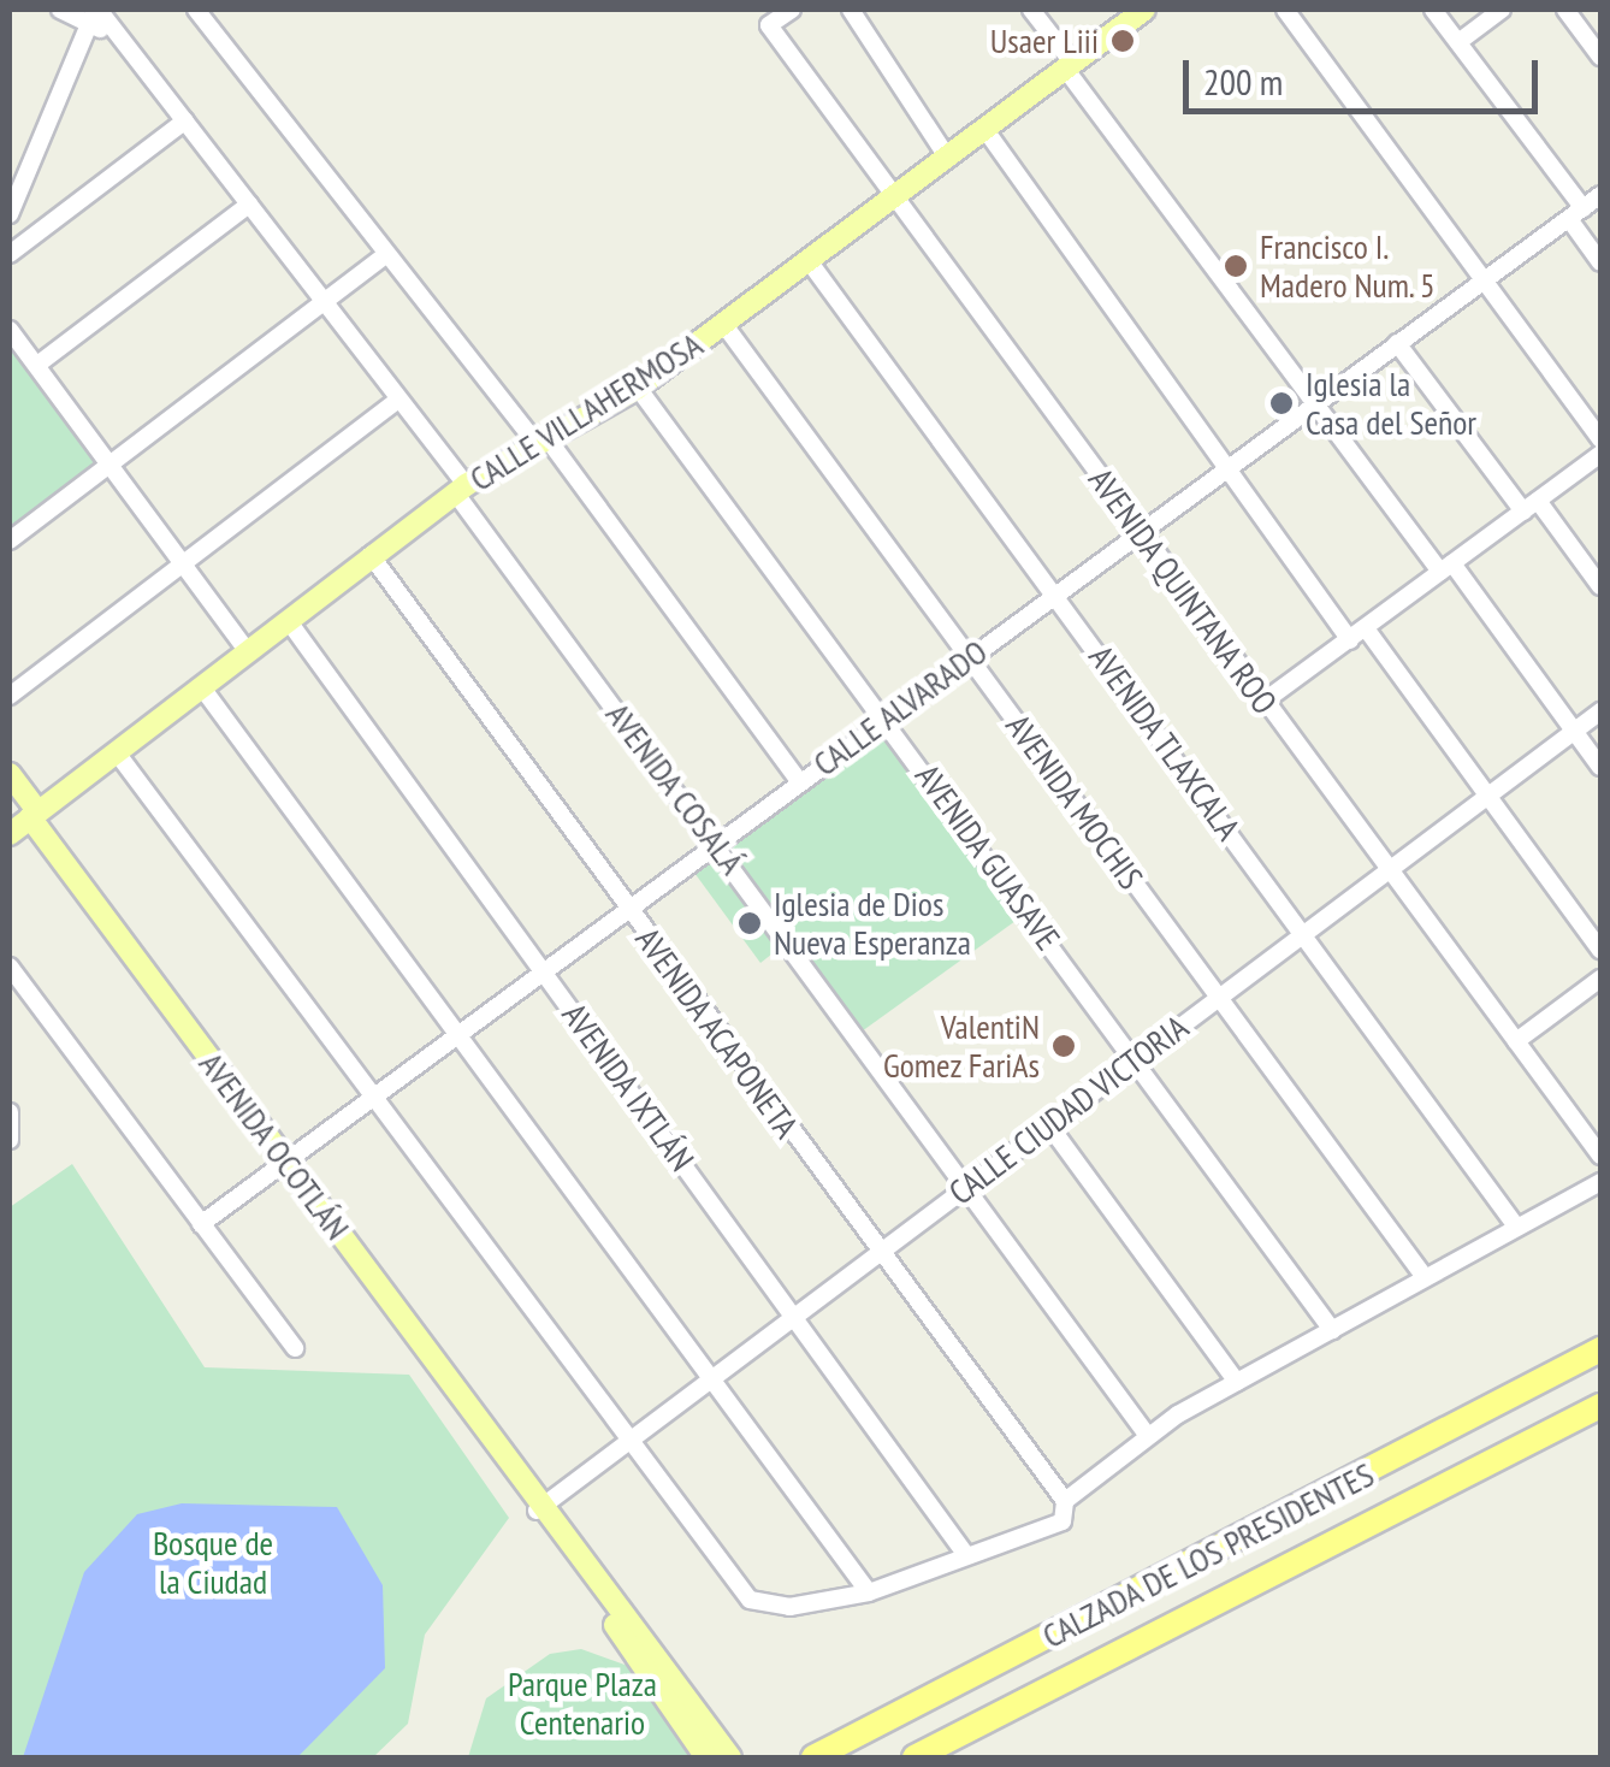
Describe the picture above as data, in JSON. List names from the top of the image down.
{
  "streets": {
    "highway": ["CALZADA DE LOS PRESIDENTES"],
    "main road": ["CALLE VILLAHERMOSA", "AVENIDA OCOTLÁN"],
    "street": [
      "AVENIDA QUINTANA ROO",
      "CALLE ALVARADO",
      "AVENIDA TLAXCALA",
      "AVENIDA COSALÁ",
      "AVENIDA MOCHIS",
      "AVENIDA GUASAVE",
      "AVENIDA ACAPONETA",
      "AVENIDA IXTLÁN",
      "CALLE CIUDAD VICTORIA"
    ]
  },
  "crossings": [
    ["CALLE VILLAHERMOSA", "AVENIDA QUINTANA ROO"],
    ["CALLE VILLAHERMOSA", "AVENIDA TLAXCALA"],
    ["CALLE VILLAHERMOSA", "AVENIDA COSALÁ"],
    ["CALLE VILLAHERMOSA", "AVENIDA MOCHIS"],
    ["CALLE VILLAHERMOSA", "AVENIDA GUASAVE"],
    ["CALLE VILLAHERMOSA", "AVENIDA ACAPONETA"],
    ["CALLE VILLAHERMOSA", "AVENIDA IXTLÁN"],
    ["CALLE VILLAHERMOSA", "AVENIDA OCOTLÁN"],
    ["AVENIDA QUINTANA ROO", "CALLE ALVARADO"],
    ["AVENIDA QUINTANA ROO", "CALLE CIUDAD VICTORIA"],
    ["CALLE ALVARADO", "AVENIDA TLAXCALA"],
    ["CALLE ALVARADO", "AVENIDA COSALÁ"],
    ["CALLE ALVARADO", "AVENIDA MOCHIS"],
    ["CALLE ALVARADO", "AVENIDA GUASAVE"],
    ["CALLE ALVARADO", "AVENIDA ACAPONETA"],
    ["CALLE ALVARADO", "AVENIDA IXTLÁN"],
    ["CALLE ALVARADO", "AVENIDA OCOTLÁN"],
    ["AVENIDA TLAXCALA", "CALLE CIUDAD VICTORIA"],
    ["AVENIDA COSALÁ", "CALLE CIUDAD VICTORIA"],
    ["AVENIDA MOCHIS", "CALLE CIUDAD VICTORIA"],
    ["AVENIDA GUASAVE", "CALLE CIUDAD VICTORIA"],
    ["AVENIDA ACAPONETA", "CALLE CIUDAD VICTORIA"],
    ["AVENIDA IXTLÁN", "CALLE CIUDAD VICTORIA"],
    ["CALLE CIUDAD VICTORIA", "AVENIDA OCOTLÁN"]
  ],
  "parks": ["Bosque de la Ciudad", "Parque Plaza Centenario"],
  "places": [
    "Usaer Liii",
    "Francisco I. Madero Num. 5",
    "Iglesia la Casa del Señor",
    "Iglesia de Dios Nueva Esperanza",
    "ValentiN Gomez FariAs"
  ],
  "scale_bar": "200 m"
}
